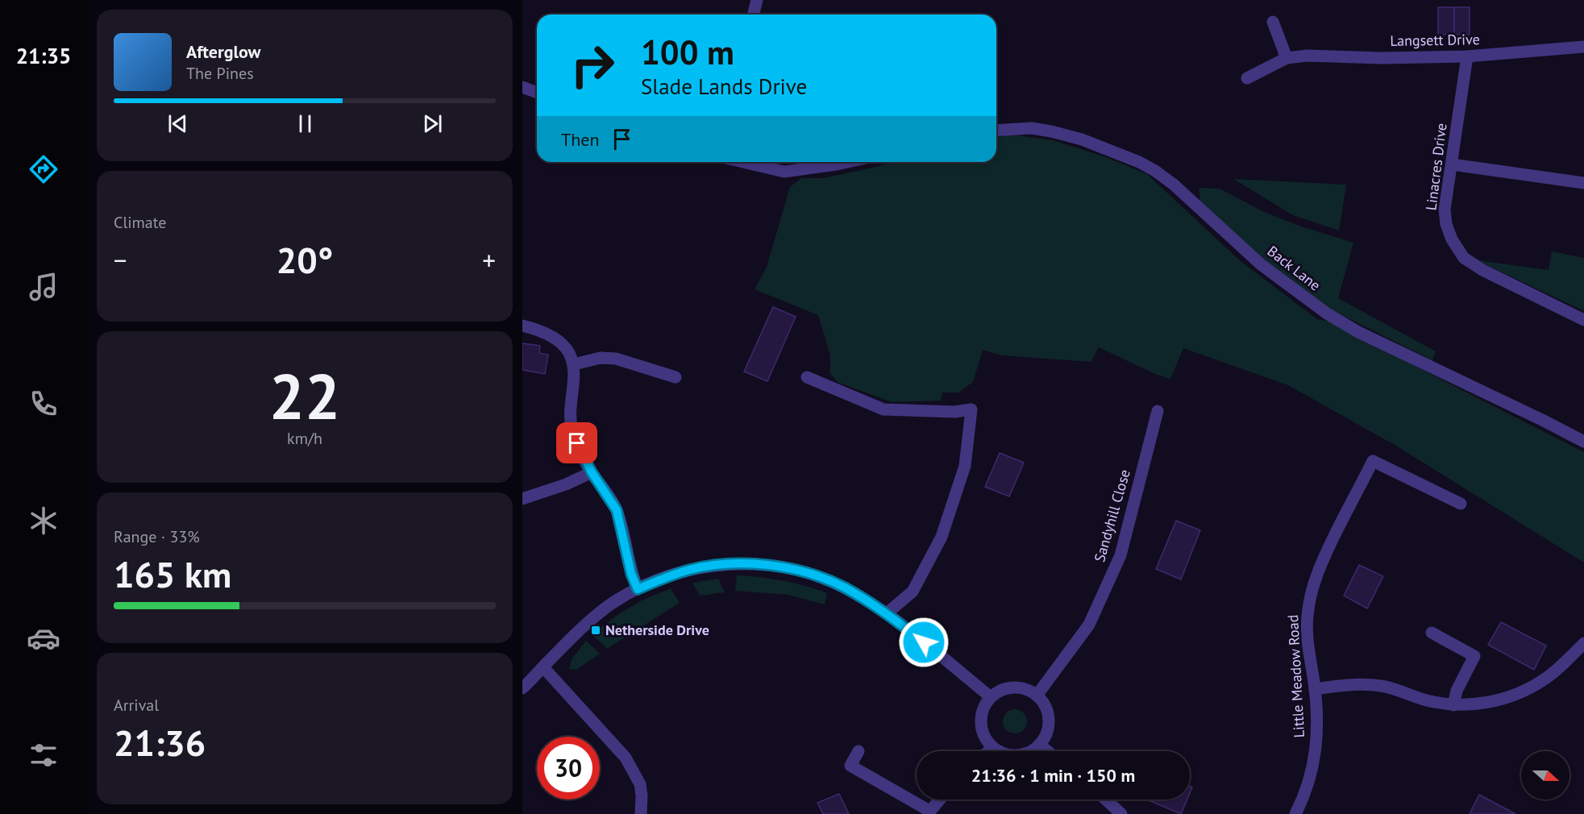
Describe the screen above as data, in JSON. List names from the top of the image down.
{
  "streets": {
    "street": [
      "Langsett Drive",
      "Linacres Drive",
      "Back Lane",
      "Sandyhill Close",
      "Little Meadow Road"
    ]
  },
  "crossings": [
    ["Langsett Drive", "Linacres Drive"]
  ],
  "places": {
    "transit": ["Netherside Drive"]
  },
  "north": "right",
  "page": {
    "tabs": "21:35",
    "turn": ["100 m", "Slade Lands Drive"],
    "song": ["Afterglow", "The Pines"],
    "then": "Then",
    "tile": [
      "Climate",
      ["22", "km/h"],
      ["Range · 33%", "165 km"],
      ["Arrival", "21:36"]
    ],
    "heat": ["−", "20°", "+"],
    "limit": "30",
    "trip": "21:36 · 1 min · 150 m"
  }
}
